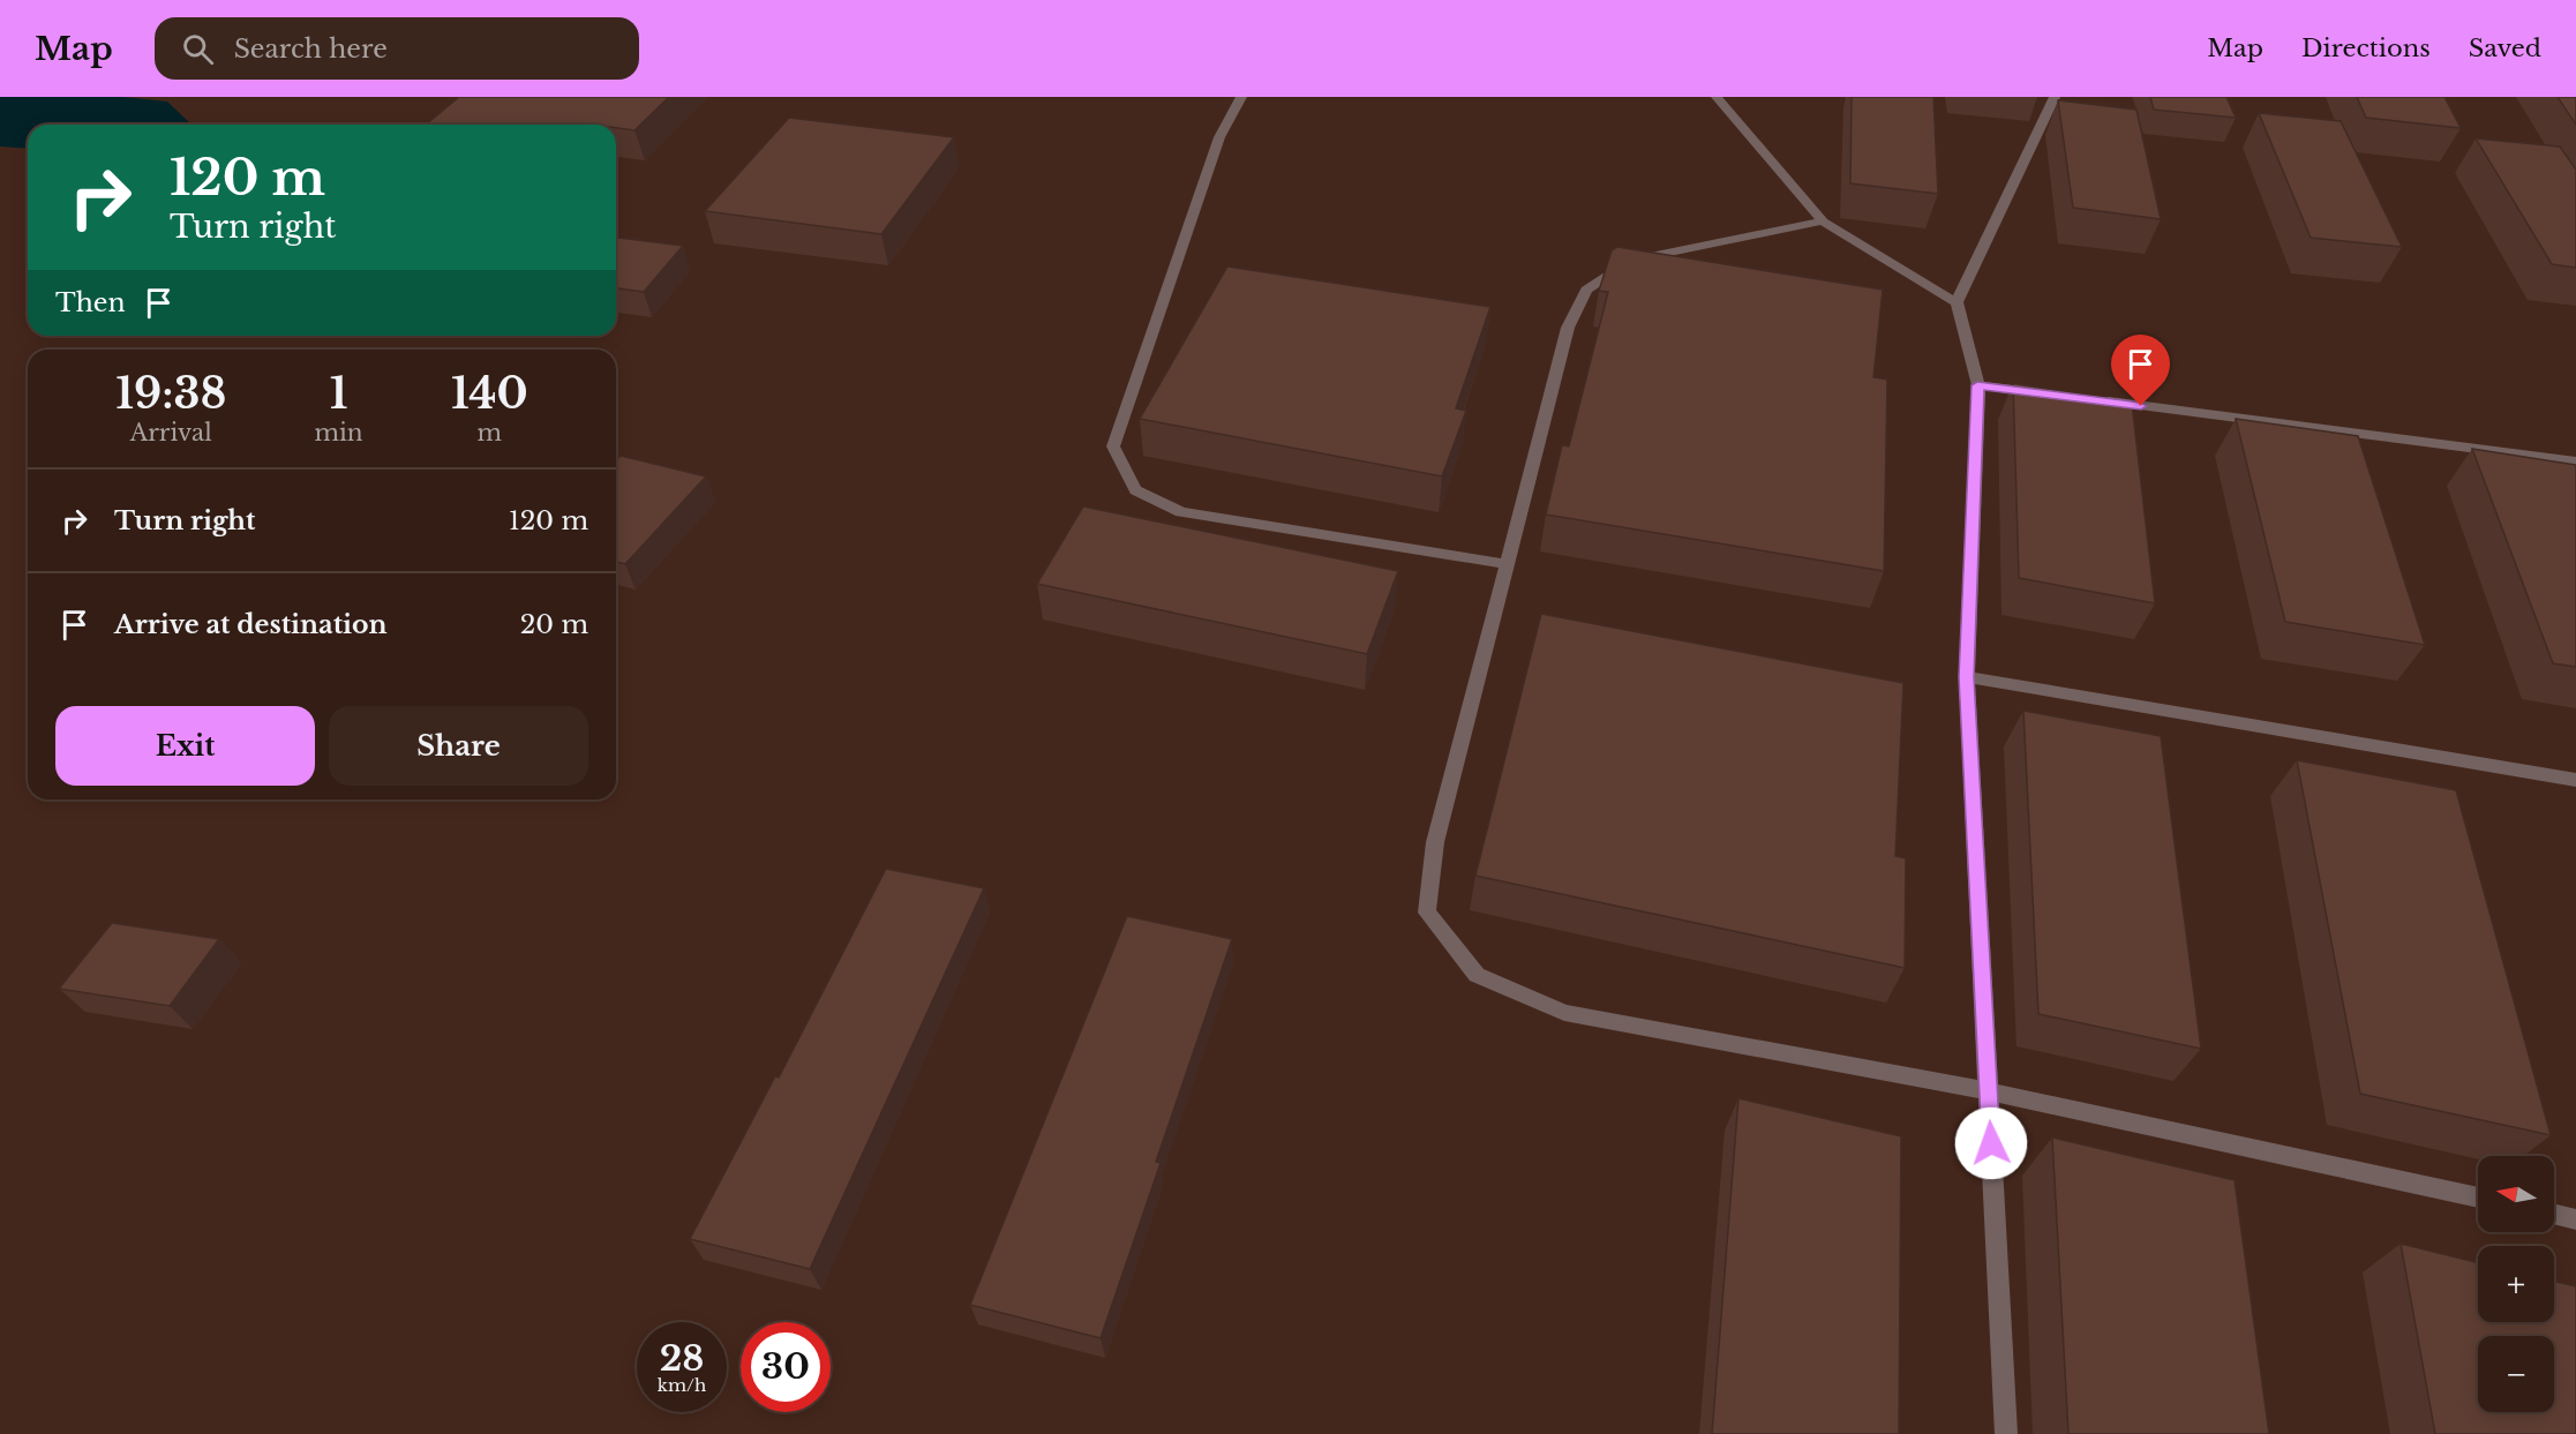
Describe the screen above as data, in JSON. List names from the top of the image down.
{
  "north": "left",
  "page": {
    "header": "Map",
    "search": "Search here",
    "nav": ["Map", "Directions", "Saved"],
    "turn": ["120 m", "Turn right"],
    "then": "Then",
    "eta": [
      "19:38",
      "Arrival",
      "1",
      "min",
      "140",
      "m"
    ],
    "list": [
      {
        "name": "Turn right",
        "value": "120 m"
      },
      {
        "name": "Arrive at destination",
        "value": "20 m"
      }
    ],
    "buttons": ["Exit", "Share"],
    "map_buttons": ["+", "−"],
    "speed": "28 km/h",
    "limit": "30"
  }
}
